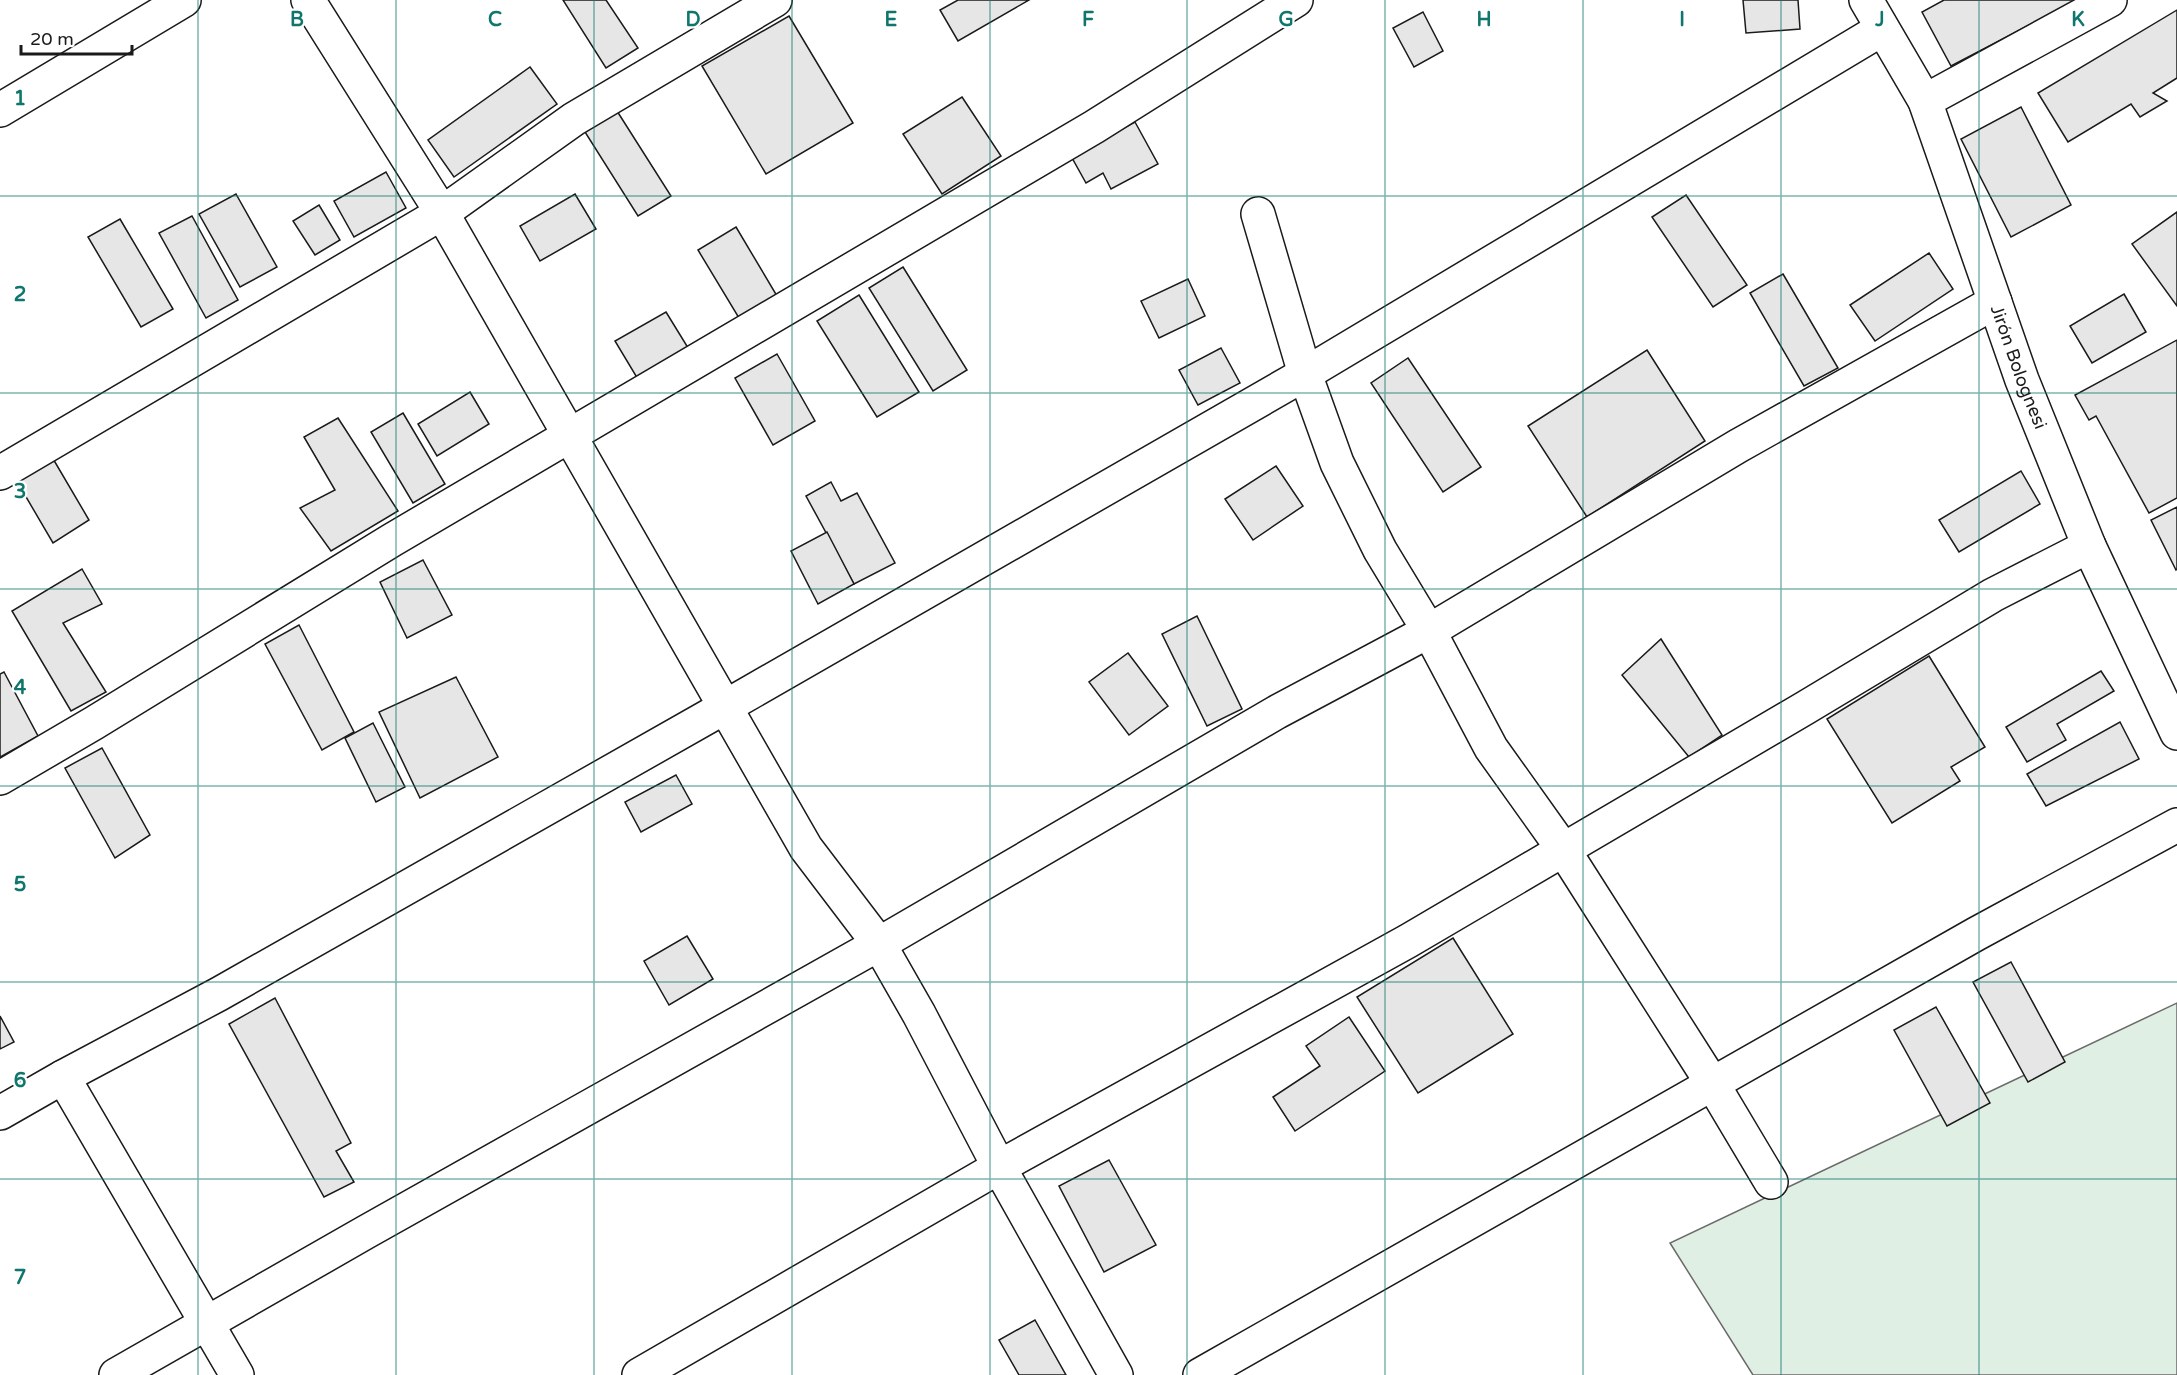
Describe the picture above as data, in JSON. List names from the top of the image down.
{
  "streets": {
    "street": ["Jirón Bolognesi"]
  },
  "scale_bar": "20 m",
  "grid": {
    "columns": [
      "B",
      "C",
      "D",
      "E",
      "F",
      "G",
      "H",
      "I",
      "J",
      "K"
    ],
    "rows": [
      "1",
      "2",
      "3",
      "4",
      "5",
      "6",
      "7"
    ]
  }
}
